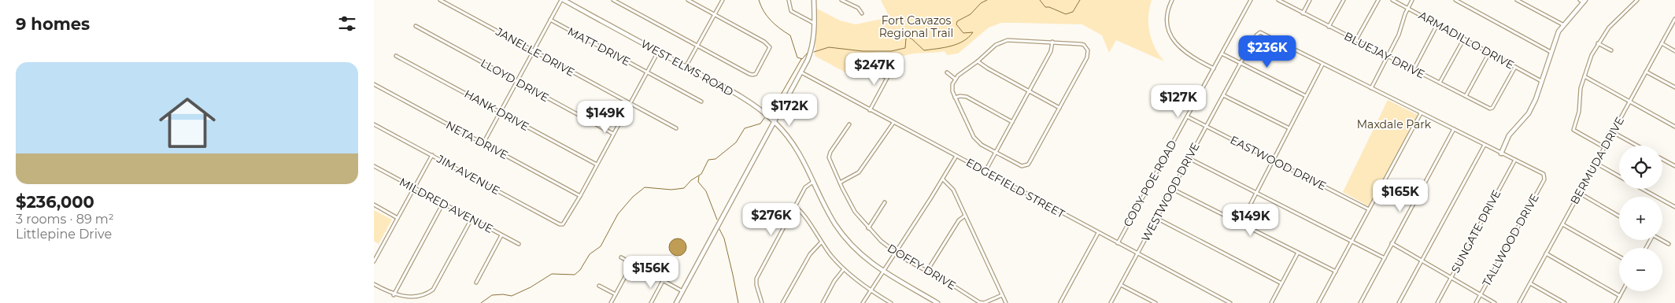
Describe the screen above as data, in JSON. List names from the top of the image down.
{
  "streets": {
    "street": [
      "ARMADILLO DRIVE",
      "MATT DRIVE",
      "JANELLE DRIVE",
      "BLUEJAY DRIVE",
      "WEST ELMS ROAD",
      "LLOYD DRIVE",
      "HANK DRIVE",
      "NETA DRIVE",
      "BERMUDA DRIVE",
      "EASTWOOD DRIVE",
      "JIM AVENUE",
      "CODY POE ROAD",
      "EDGEFIELD STREET",
      "WESTWOOD DRIVE",
      "MILDRED AVENUE",
      "SUNGATE DRIVE",
      "TALLWOOD DRIVE",
      "DOFFY DRIVE"
    ]
  },
  "crossings": [
    ["ARMADILLO DRIVE", "BLUEJAY DRIVE"],
    ["NETA DRIVE", "JIM AVENUE"],
    ["EASTWOOD DRIVE", "CODY POE ROAD"],
    ["EASTWOOD DRIVE", "WESTWOOD DRIVE"],
    ["CODY POE ROAD", "EDGEFIELD STREET"],
    ["EDGEFIELD STREET", "WESTWOOD DRIVE"],
    ["WESTWOOD DRIVE", "SUNGATE DRIVE"],
    ["WESTWOOD DRIVE", "TALLWOOD DRIVE"]
  ],
  "parks": ["Fort Cavazos Regional Trail", "Maxdale Park"],
  "page": {
    "heading": "9 homes",
    "price": [
      "$236K",
      "$247K",
      "$127K",
      "$172K",
      "$149K",
      "$165K",
      "$276K",
      "$149K",
      "$156K"
    ],
    "list": [
      {
        "name": "$236,000",
        "note": "3 rooms · 89 m² · Littlepine Drive"
      }
    ],
    "map_buttons": ["+", "−"]
  }
}
